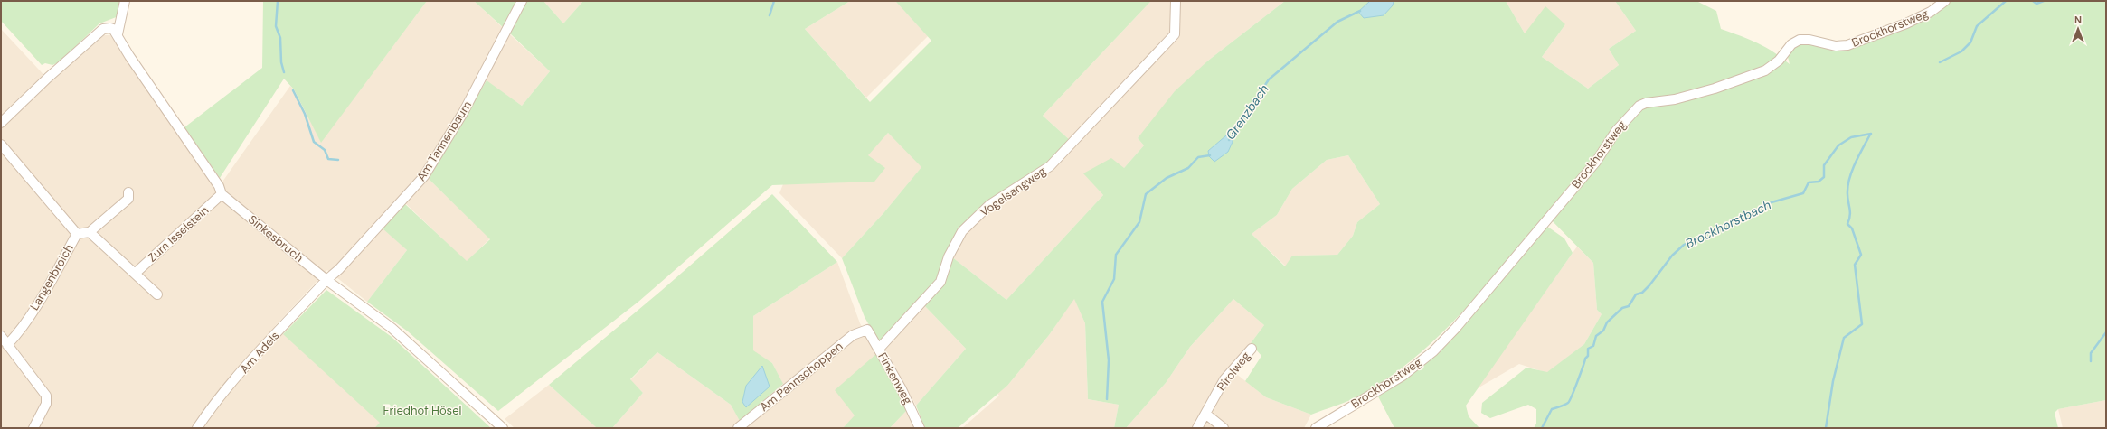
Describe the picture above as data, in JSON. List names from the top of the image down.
{
  "streets": {
    "street": [
      "Brockhorstweg",
      "Am Tannenbaum",
      "Vogelsangweg",
      "Zum Isselstein",
      "Sinkesbruch",
      "Langenbroich",
      "Am Adels",
      "Pirolweg",
      "Am Pannschoppen",
      "Finkenweg"
    ]
  },
  "crossings": [
    ["Am Tannenbaum", "Sinkesbruch"],
    ["Am Tannenbaum", "Am Adels"],
    ["Vogelsangweg", "Finkenweg"],
    ["Zum Isselstein", "Sinkesbruch"],
    ["Sinkesbruch", "Am Adels"],
    ["Am Pannschoppen", "Finkenweg"]
  ],
  "water": ["Grenzbach", "Brockhorstbach"],
  "parks": ["Friedhof Hösel"],
  "north": "top"
}
